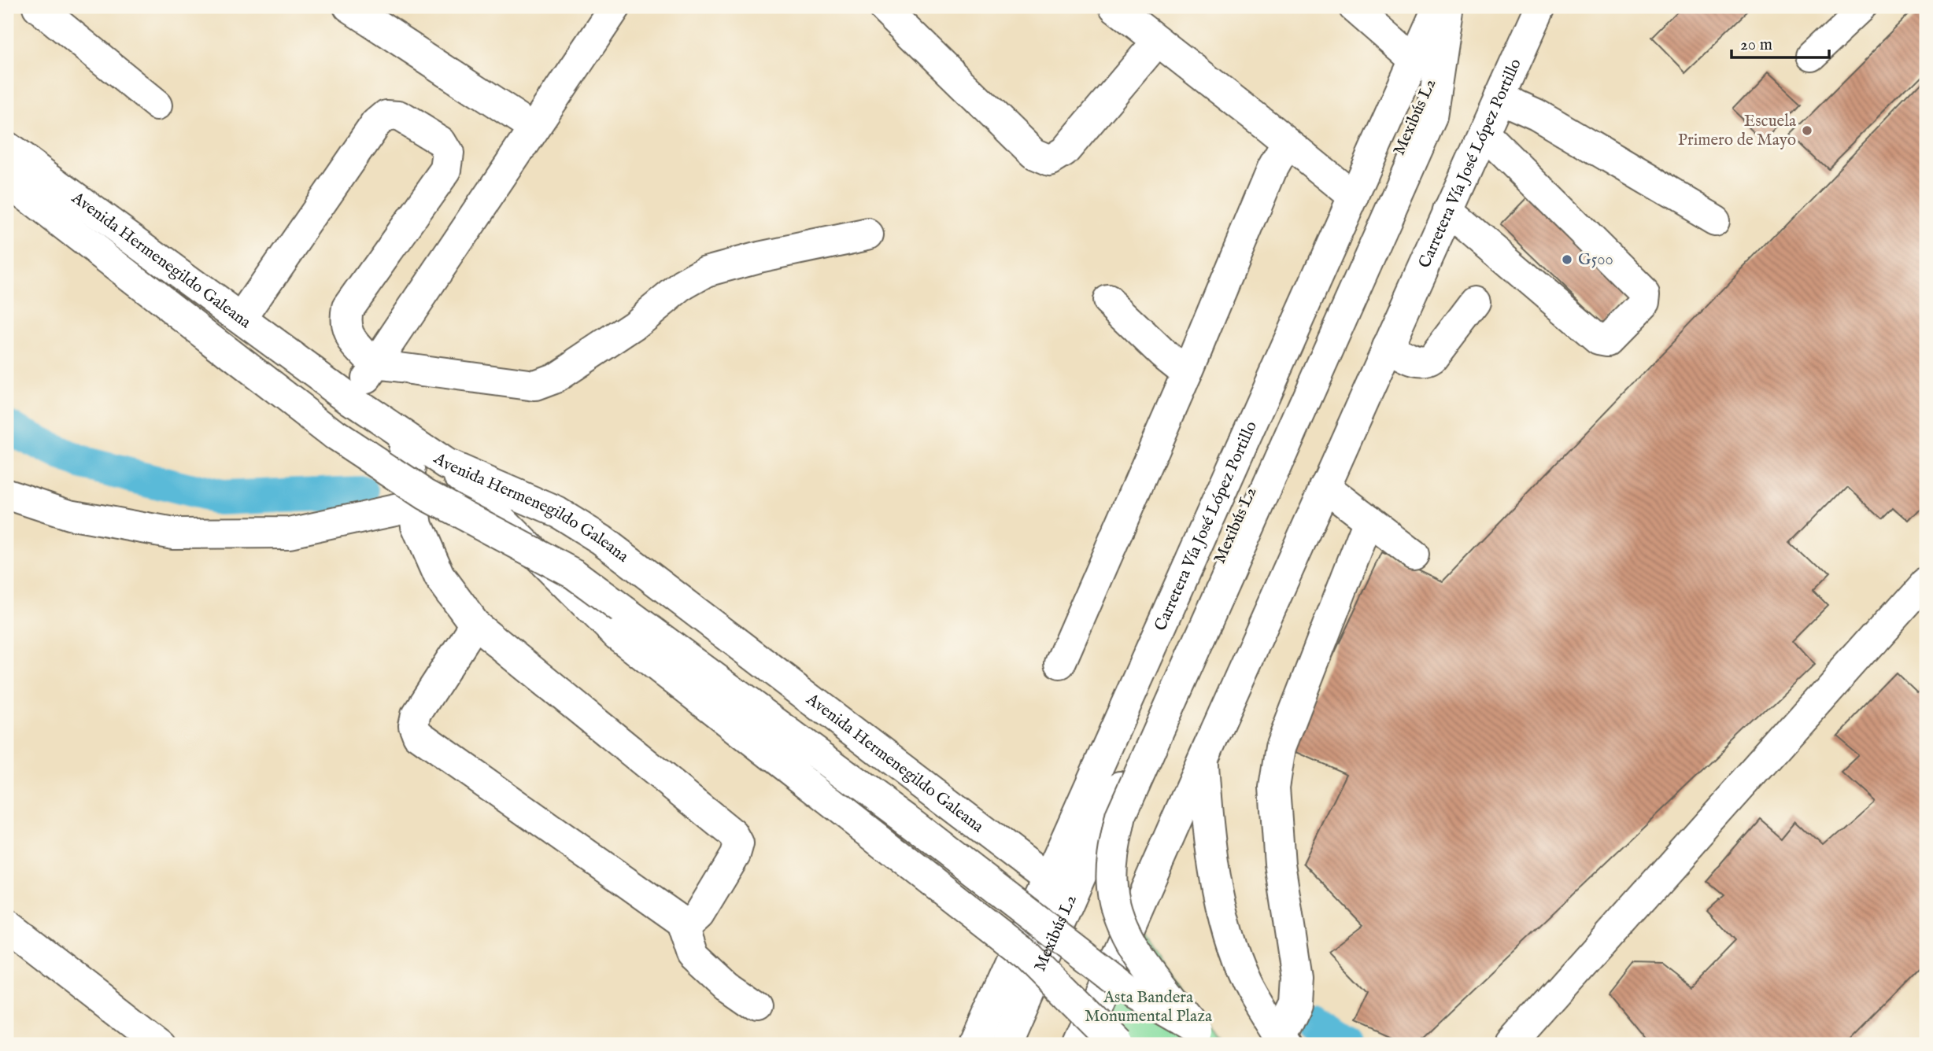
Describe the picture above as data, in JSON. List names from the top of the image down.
{
  "streets": {
    "street": ["Mexibús L2", "Carretera Vía José López Portillo", "Avenida Hermenegildo Galeana"]
  },
  "crossings": [
    ["Mexibús L2", "Carretera Vía José López Portillo"],
    ["Carretera Vía José López Portillo", "Avenida Hermenegildo Galeana"]
  ],
  "parks": ["Asta Bandera Monumental Plaza"],
  "places": ["Escuela Primero de Mayo", "G500"],
  "scale_bar": "20 m"
}
